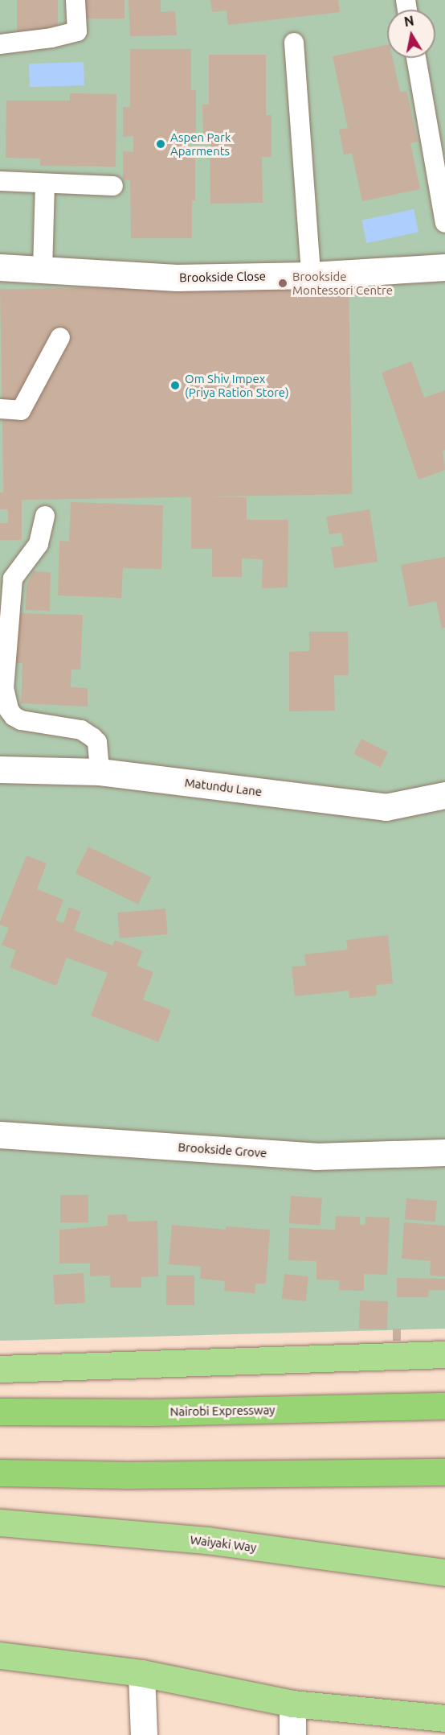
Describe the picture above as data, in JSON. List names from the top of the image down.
{
  "streets": {
    "highway": ["Nairobi Expressway", "Waiyaki Way"],
    "street": ["Brookside Close", "Matundu Lane", "Brookside Grove"]
  },
  "places": ["Aspen Park Aparments", "Brookside Montessori Centre", "Om Shiv Impex (Priya Ration Store)"],
  "north": "top"
}
